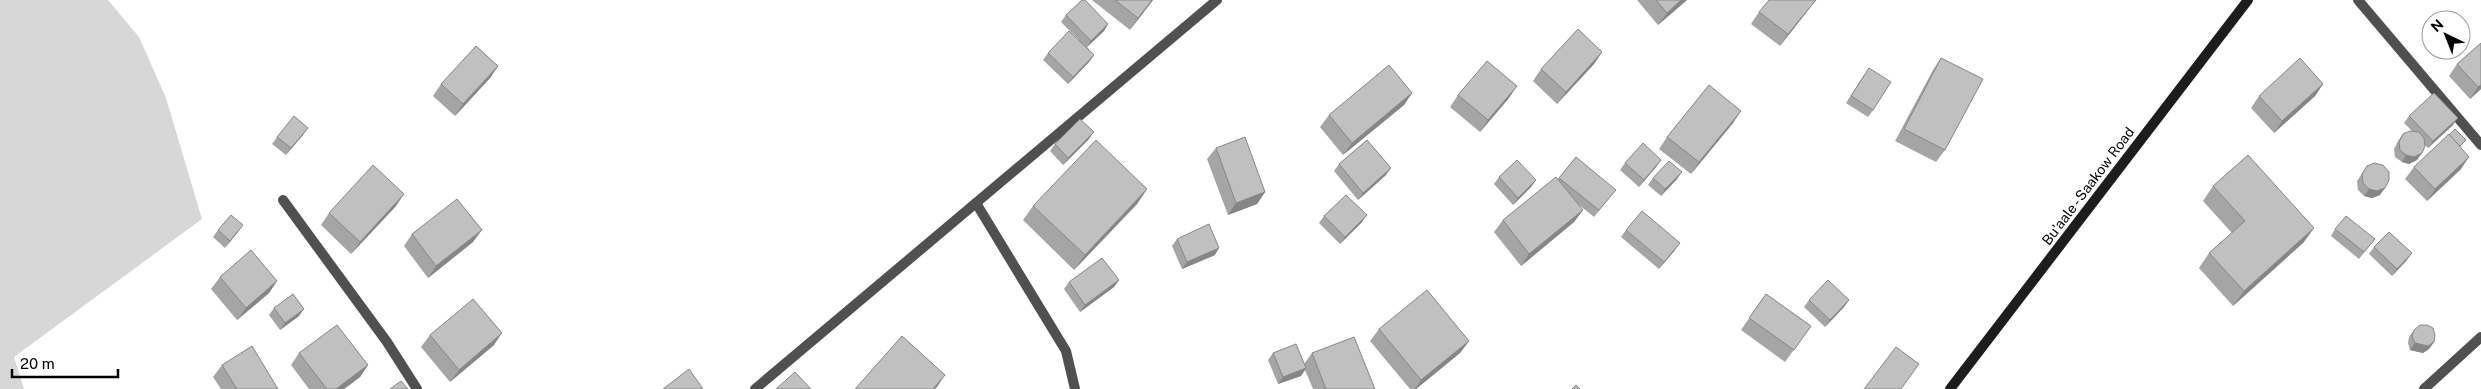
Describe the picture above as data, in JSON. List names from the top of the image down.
{
  "streets": {
    "main road": ["Bu'aale - Saakow Road"]
  },
  "scale_bar": "20 m",
  "north": "top left"
}
